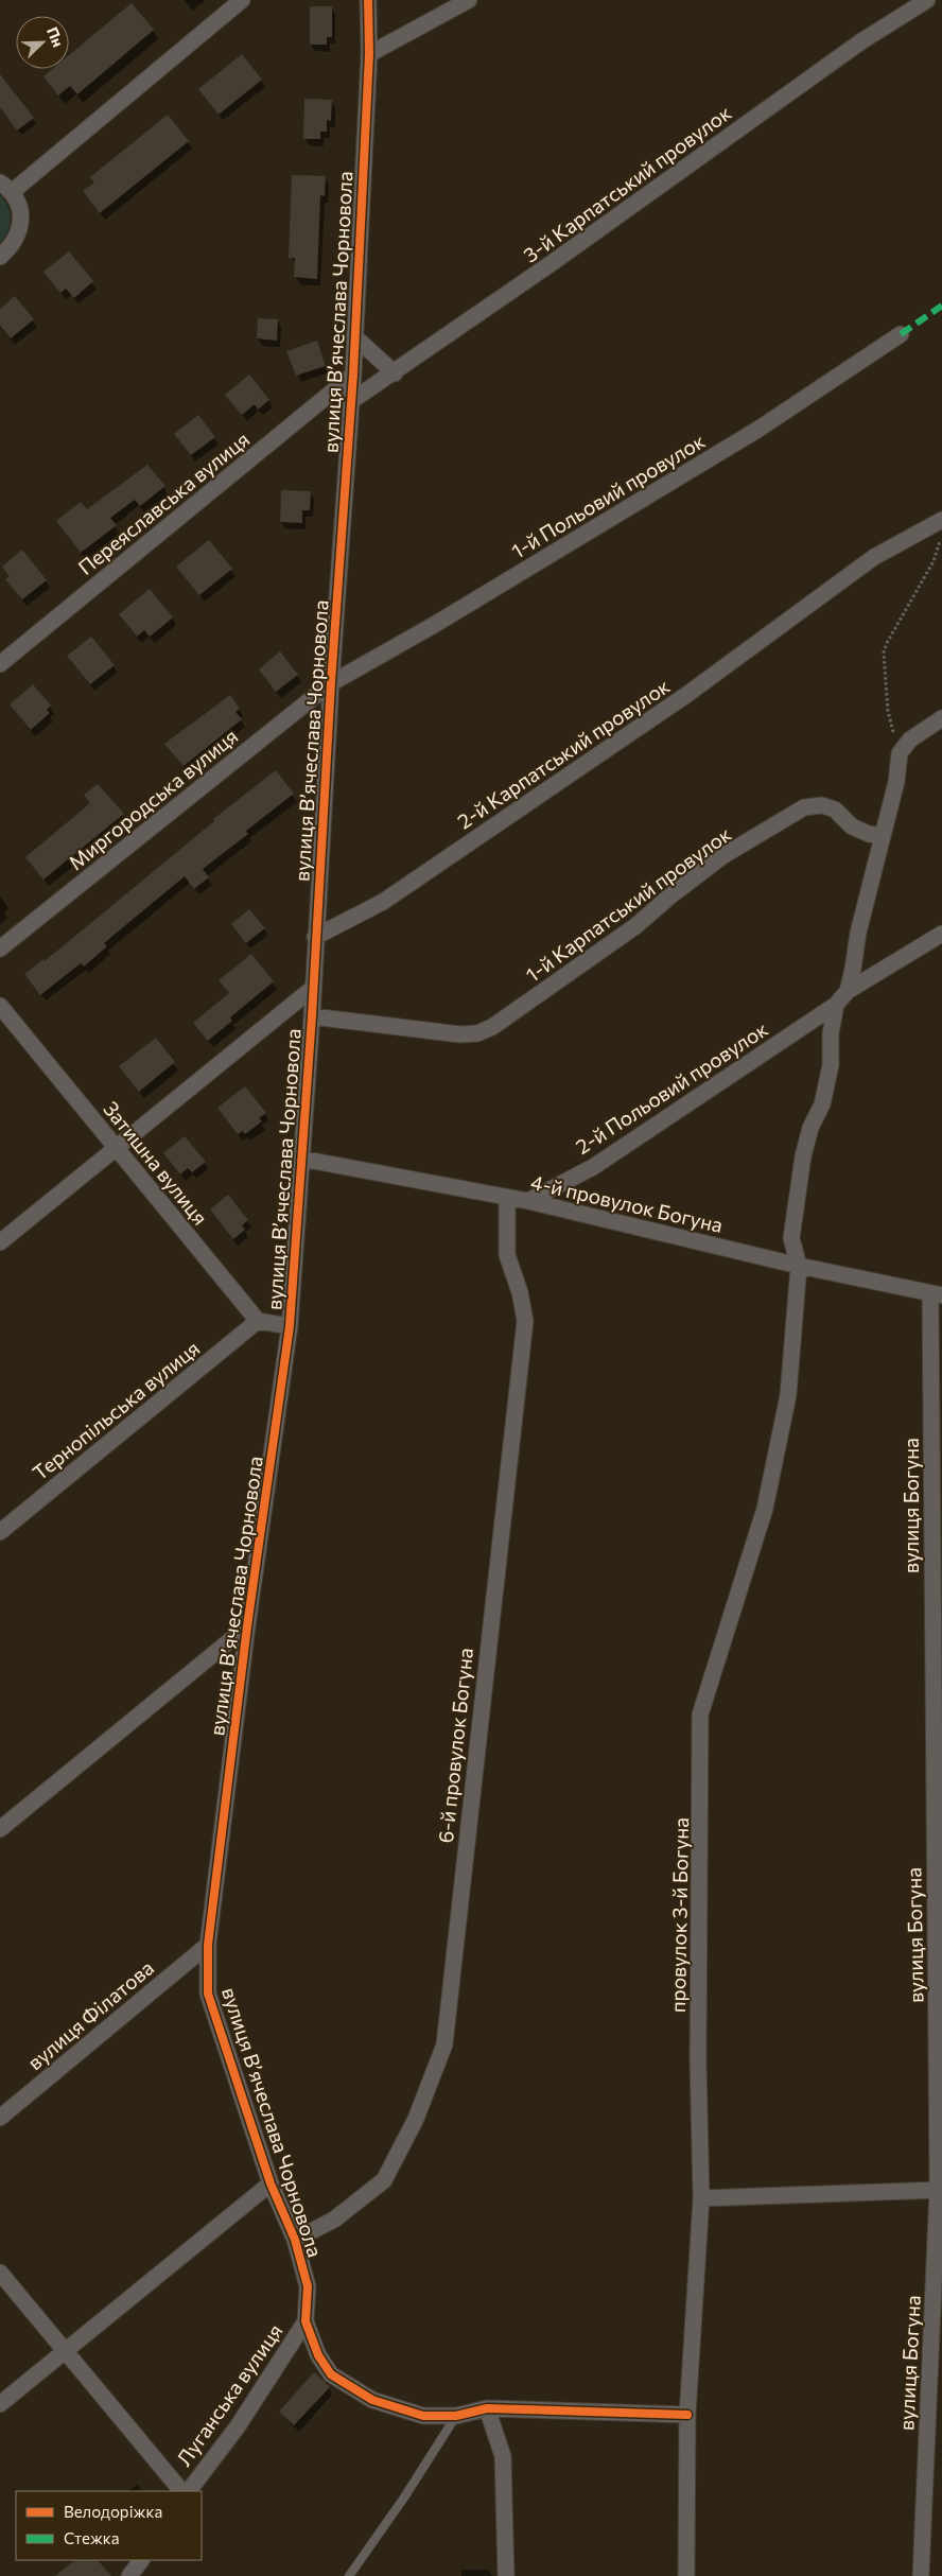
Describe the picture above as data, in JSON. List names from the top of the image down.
{
  "streets": {
    "street": [
      "3-й Карпатський провулок",
      "вулиця Вʼячеслава Чорновола",
      "1-й Польовий провулок",
      "Переяславська вулиця",
      "2-й Карпатський провулок",
      "Миргородська вулиця",
      "1-й Карпатський провулок",
      "2-й Польовий провулок",
      "Затишна вулиця",
      "4-й провулок Богуна",
      "Тернопільська вулиця",
      "вулиця Богуна",
      "6-й провулок Богуна",
      "провулок 3-й Богуна",
      "вулиця Філатова",
      "Луганська вулиця"
    ]
  },
  "crossings": [
    ["3-й Карпатський провулок", "вулиця Вʼячеслава Чорновола"],
    ["вулиця Вʼячеслава Чорновола", "1-й Польовий провулок"],
    ["вулиця Вʼячеслава Чорновола", "Переяславська вулиця"],
    ["вулиця Вʼячеслава Чорновола", "2-й Карпатський провулок"],
    ["вулиця Вʼячеслава Чорновола", "Миргородська вулиця"],
    ["вулиця Вʼячеслава Чорновола", "1-й Карпатський провулок"],
    ["вулиця Вʼячеслава Чорновола", "4-й провулок Богуна"],
    ["вулиця Вʼячеслава Чорновола", "6-й провулок Богуна"],
    ["вулиця Вʼячеслава Чорновола", "вулиця Філатова"],
    ["вулиця Вʼячеслава Чорновола", "Луганська вулиця"],
    ["1-й Польовий провулок", "Миргородська вулиця"],
    ["2-й Польовий провулок", "4-й провулок Богуна"],
    ["2-й Польовий провулок", "провулок 3-й Богуна"],
    ["Затишна вулиця", "Тернопільська вулиця"],
    ["4-й провулок Богуна", "вулиця Богуна"],
    ["4-й провулок Богуна", "6-й провулок Богуна"],
    ["4-й провулок Богуна", "провулок 3-й Богуна"]
  ],
  "legend": ["Велодоріжка", "Стежка"],
  "north": "top right"
}
